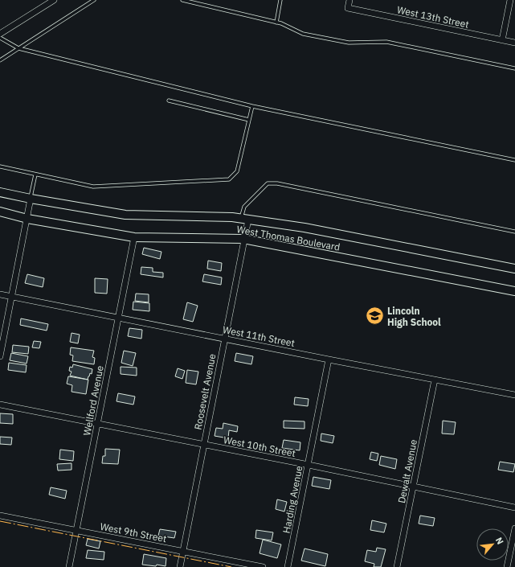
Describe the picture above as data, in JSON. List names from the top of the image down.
{
  "streets": {
    "street": [
      "West 13th Street",
      "West Thomas Boulevard",
      "West 11th Street",
      "Roosevelt Avenue",
      "Wellford Avenue",
      "West 10th Street",
      "Dewalt Avenue",
      "Harding Avenue",
      "West 9th Street"
    ]
  },
  "crossings": [
    ["West Thomas Boulevard", "Roosevelt Avenue"],
    ["West Thomas Boulevard", "Wellford Avenue"],
    ["West 11th Street", "Roosevelt Avenue"],
    ["West 11th Street", "Wellford Avenue"],
    ["West 11th Street", "Dewalt Avenue"],
    ["West 11th Street", "Harding Avenue"],
    ["Roosevelt Avenue", "West 10th Street"],
    ["Roosevelt Avenue", "West 9th Street"],
    ["Wellford Avenue", "West 10th Street"],
    ["Wellford Avenue", "West 9th Street"],
    ["West 10th Street", "Dewalt Avenue"],
    ["West 10th Street", "Harding Avenue"]
  ],
  "places": {
    "school or university": ["Lincoln High School"]
  },
  "north": "top right"
}
